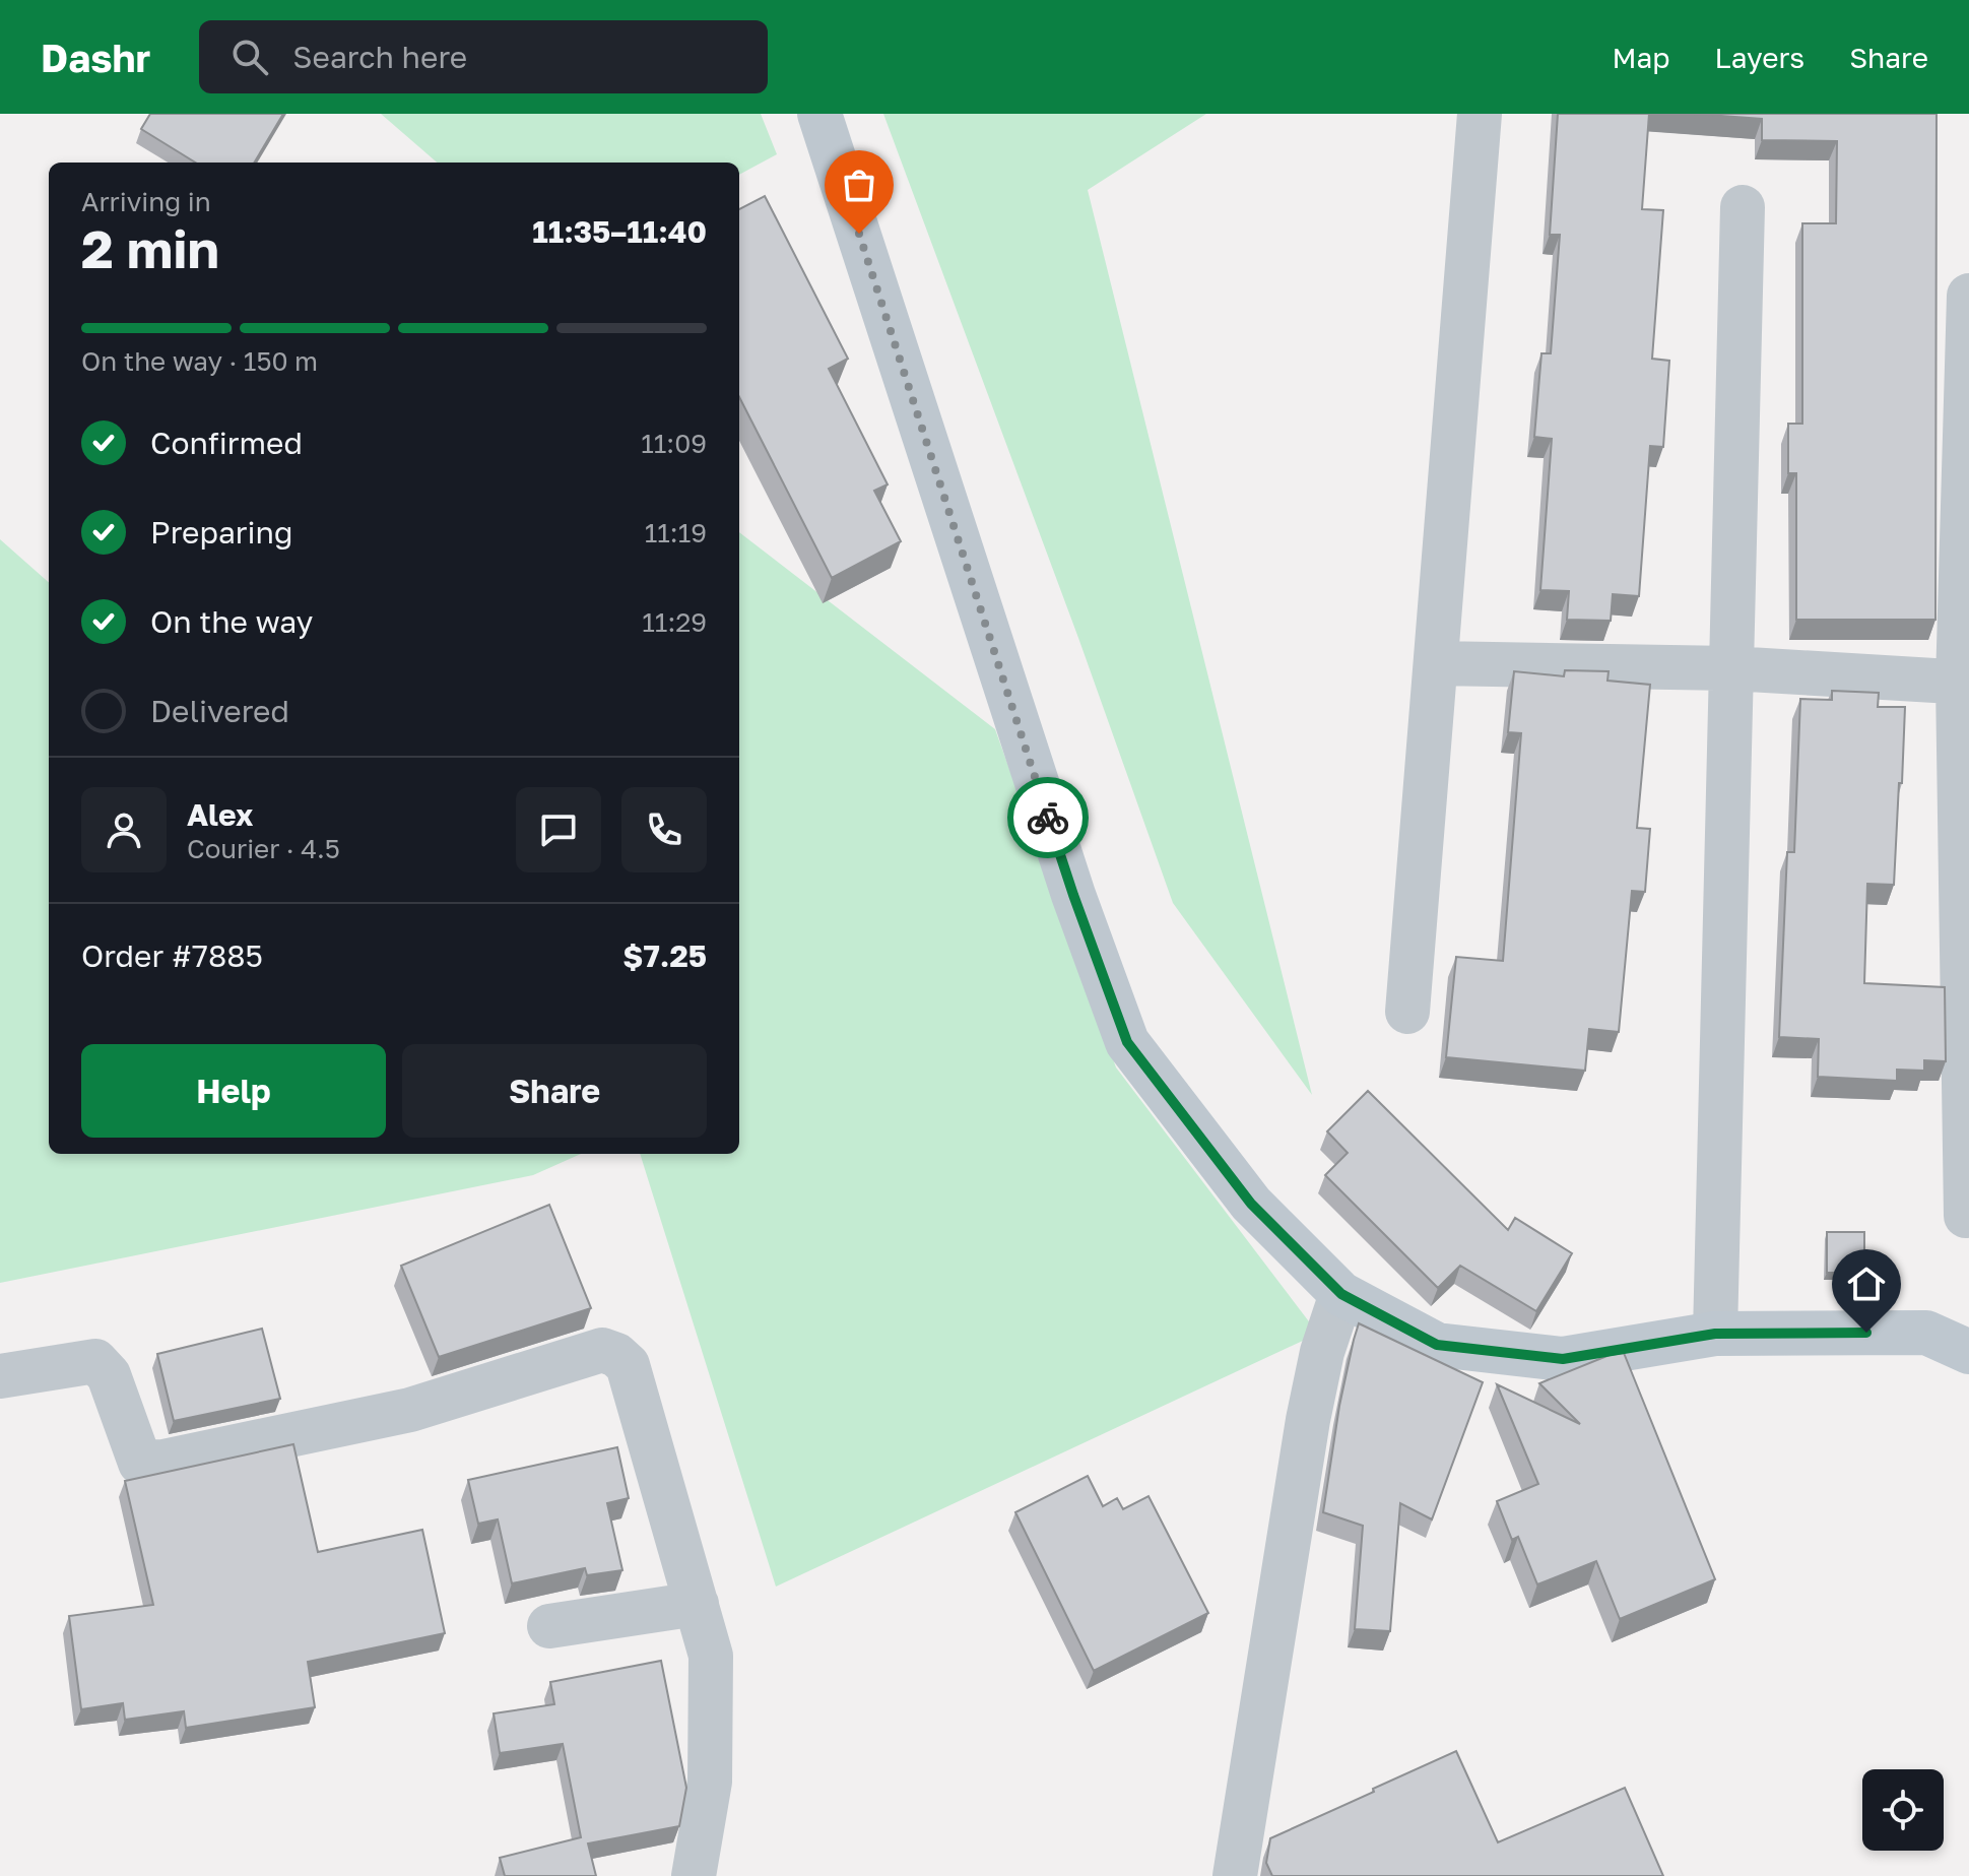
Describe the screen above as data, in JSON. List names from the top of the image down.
{
  "page": {
    "header": "Dashr",
    "search": "Search here",
    "nav": ["Map", "Layers", "Share"],
    "heading": ["2 min", "Arriving in", "11:35–11:40"],
    "panel": [
      "Alex",
      "Courier · 4.5",
      "Order #7885",
      "$7.25"
    ],
    "bar": "On the way · 150 m",
    "list": [
      ["Confirmed", "11:09"],
      ["Preparing", "11:19"],
      ["On the way", "11:29"],
      "Delivered"
    ],
    "buttons": ["Help", "Share"]
  }
}
